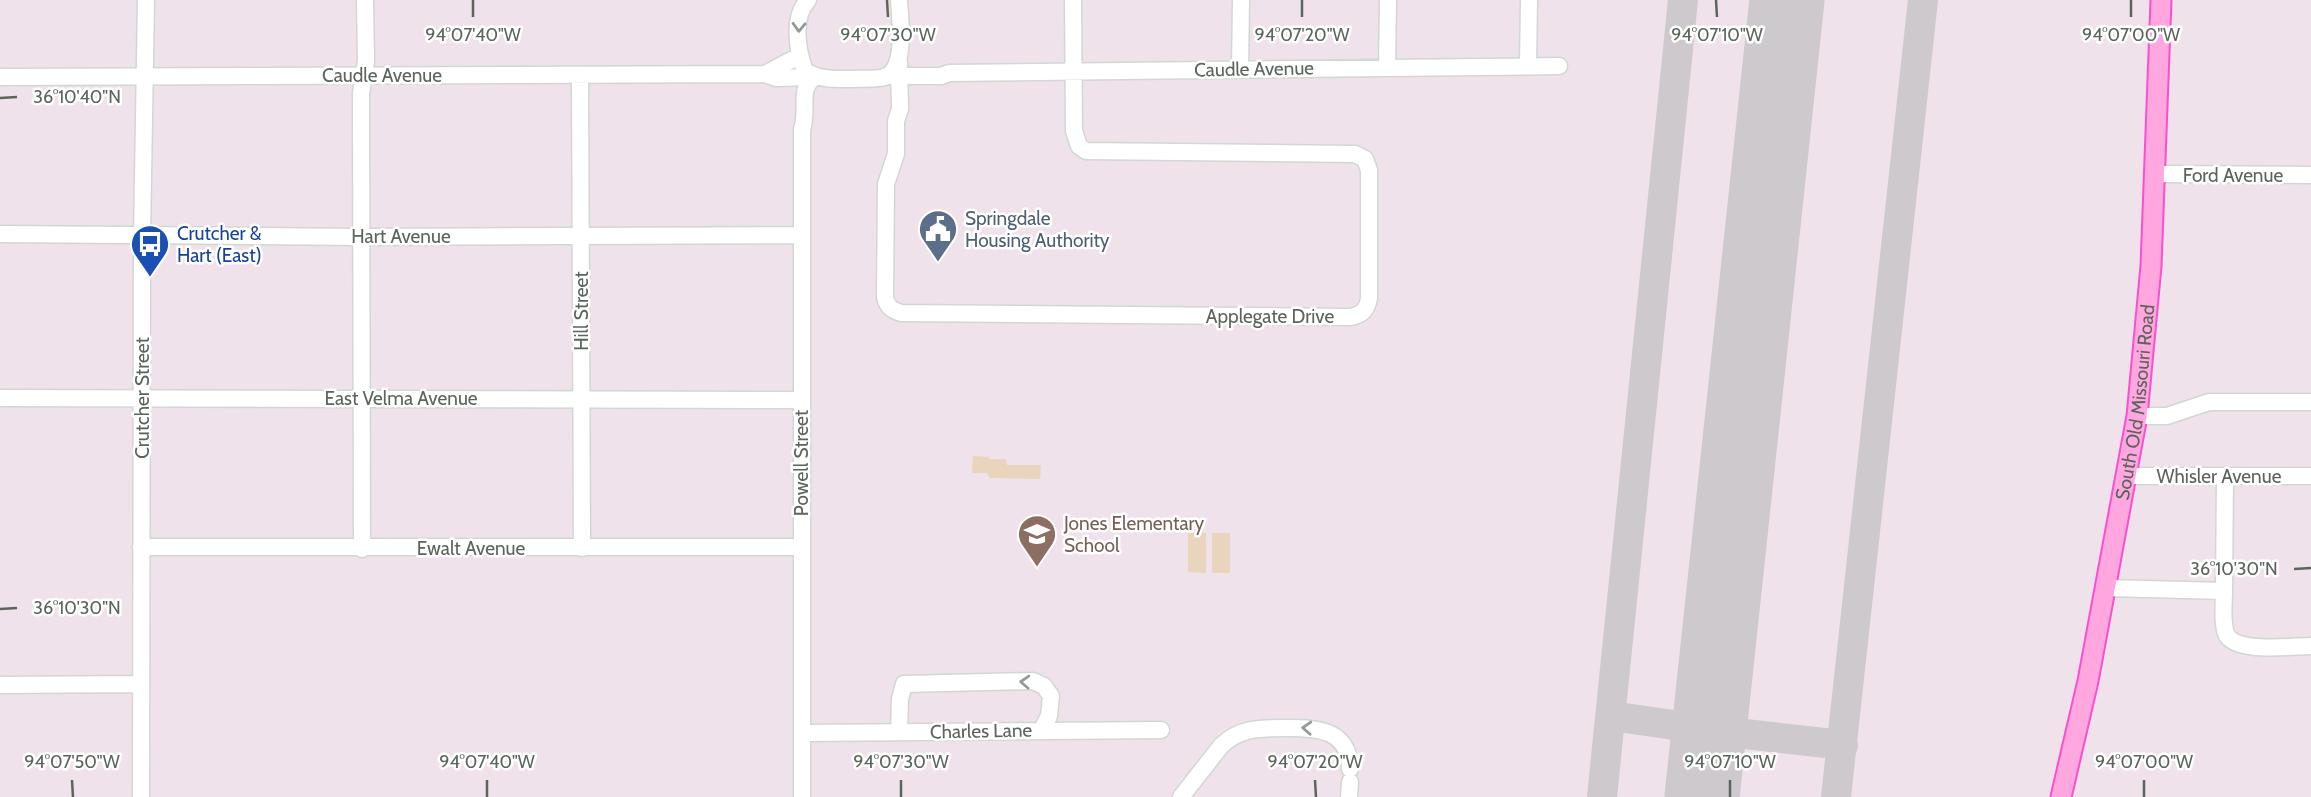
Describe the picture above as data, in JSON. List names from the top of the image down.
{
  "streets": {
    "main road": ["South Old Missouri Road"],
    "street": [
      "Caudle Avenue",
      "Ford Avenue",
      "Hart Avenue",
      "Hill Street",
      "Applegate Drive",
      "Crutcher Street",
      "East Velma Avenue",
      "Powell Street",
      "Whisler Avenue",
      "Ewalt Avenue",
      "Charles Lane"
    ]
  },
  "crossings": [
    ["Caudle Avenue", "Hill Street"],
    ["Caudle Avenue", "Applegate Drive"],
    ["Caudle Avenue", "Crutcher Street"],
    ["Caudle Avenue", "Powell Street"],
    ["Ford Avenue", "South Old Missouri Road"],
    ["Hart Avenue", "Hill Street"],
    ["Hart Avenue", "Crutcher Street"],
    ["Hart Avenue", "Powell Street"],
    ["Hill Street", "East Velma Avenue"],
    ["Hill Street", "Ewalt Avenue"],
    ["Crutcher Street", "East Velma Avenue"],
    ["Crutcher Street", "Ewalt Avenue"],
    ["East Velma Avenue", "Powell Street"],
    ["South Old Missouri Road", "Whisler Avenue"],
    ["Powell Street", "Ewalt Avenue"],
    ["Powell Street", "Charles Lane"]
  ],
  "places": {
    "public building": ["Springdale Housing Authority"],
    "bus stop": ["Crutcher & Hart (East)"],
    "school or university": ["Jones Elementary School"]
  },
  "coordinates": [
    "94°07'40\"W",
    "94°07'30\"W",
    "94°07'20\"W",
    "94°07'10\"W",
    "94°07'00\"W",
    "36°10'40\"N",
    "36°10'30\"N",
    "94°07'50\"W"
  ]
}
